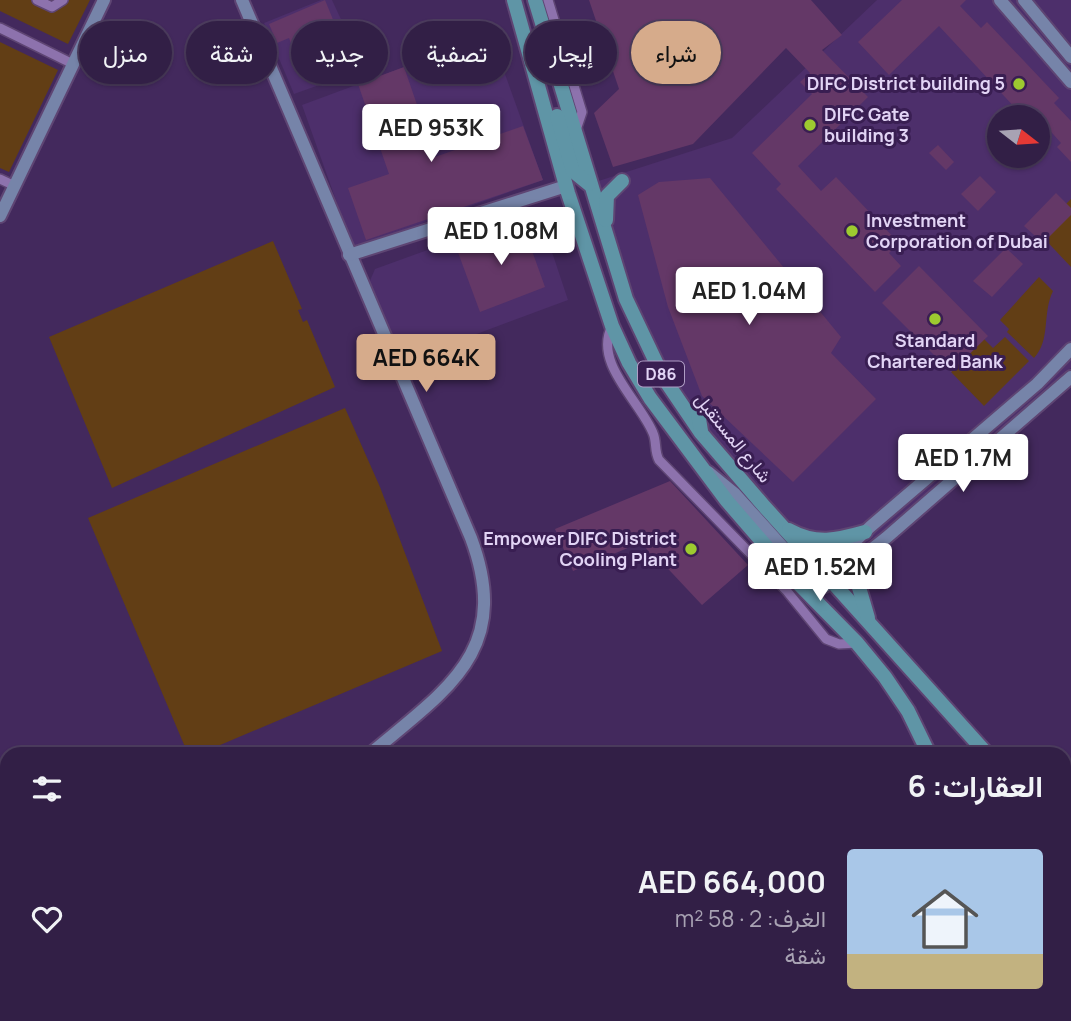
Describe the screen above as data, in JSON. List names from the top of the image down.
{
  "streets": {
    "main road": ["D86", "شارع المستقبل"]
  },
  "places": [
    "DIFC District building 5",
    "DIFC Gate building 3",
    "Investment Corporation of Dubai",
    "Standard Chartered Bank",
    "Empower DIFC District Cooling Plant"
  ],
  "north": "right",
  "page": {
    "chip": [
      "شراء",
      "إيجار",
      "تصفية",
      "جديد",
      "شقة",
      "منزل"
    ],
    "price": [
      "AED 953K",
      "AED 1.08M",
      "AED 1.04M",
      "AED 664K",
      "AED 1.7M",
      "AED 1.52M"
    ],
    "heading": "العقارات: 6",
    "list": [
      {
        "name": "AED 664,000",
        "note": "الغرف: 2 · 58 m² · شقة"
      }
    ]
  }
}
